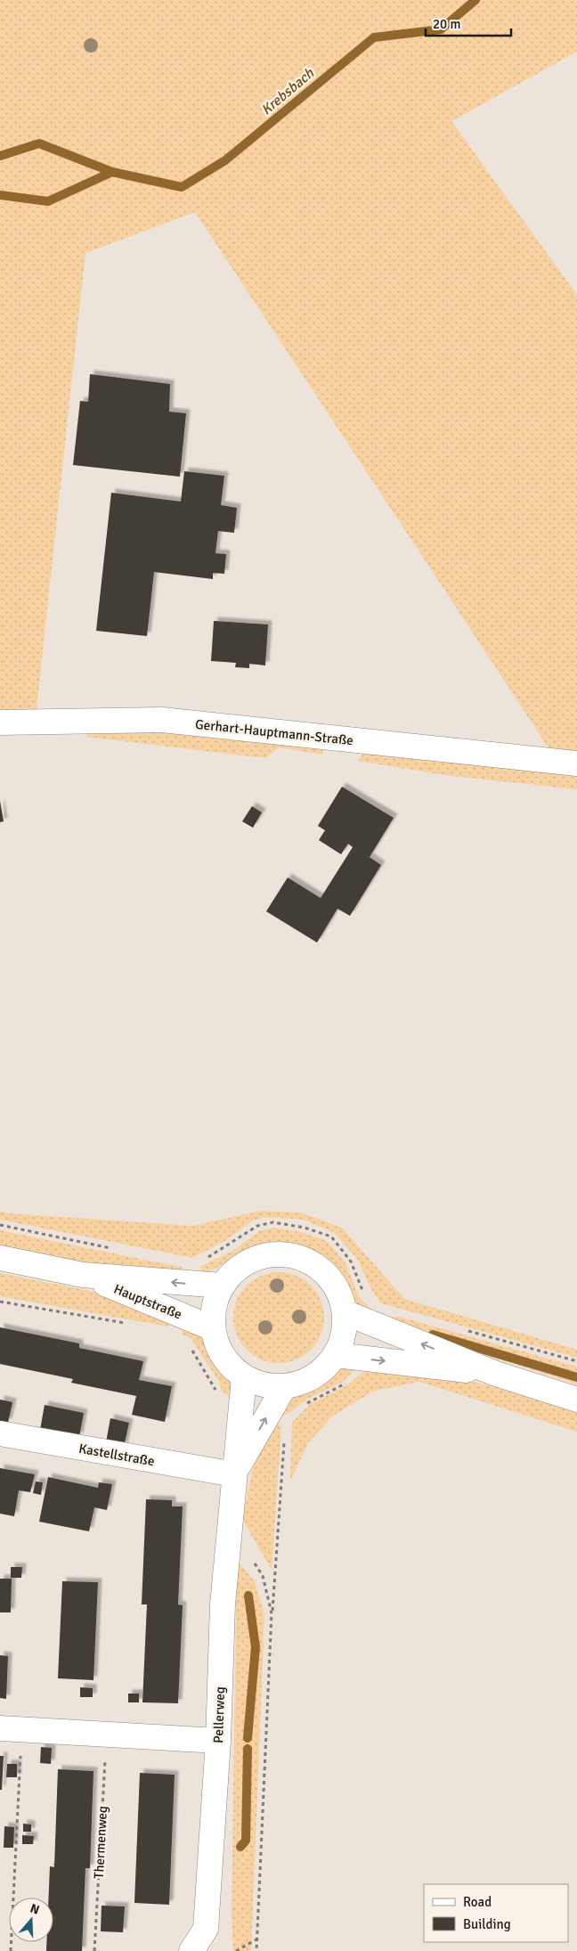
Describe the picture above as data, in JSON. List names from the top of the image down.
{
  "streets": {
    "street": [
      "Gerhart-Hauptmann-Straße",
      "Hauptstraße",
      "Kastellstraße",
      "Pellerweg"
    ],
    "path": ["Thermenweg"]
  },
  "crossings": [
    ["Hauptstraße", "Pellerweg"],
    ["Kastellstraße", "Pellerweg"]
  ],
  "water": ["Krebsbach"],
  "legend": ["Road", "Building"],
  "scale_bar": "20 m",
  "north": "top"
}
